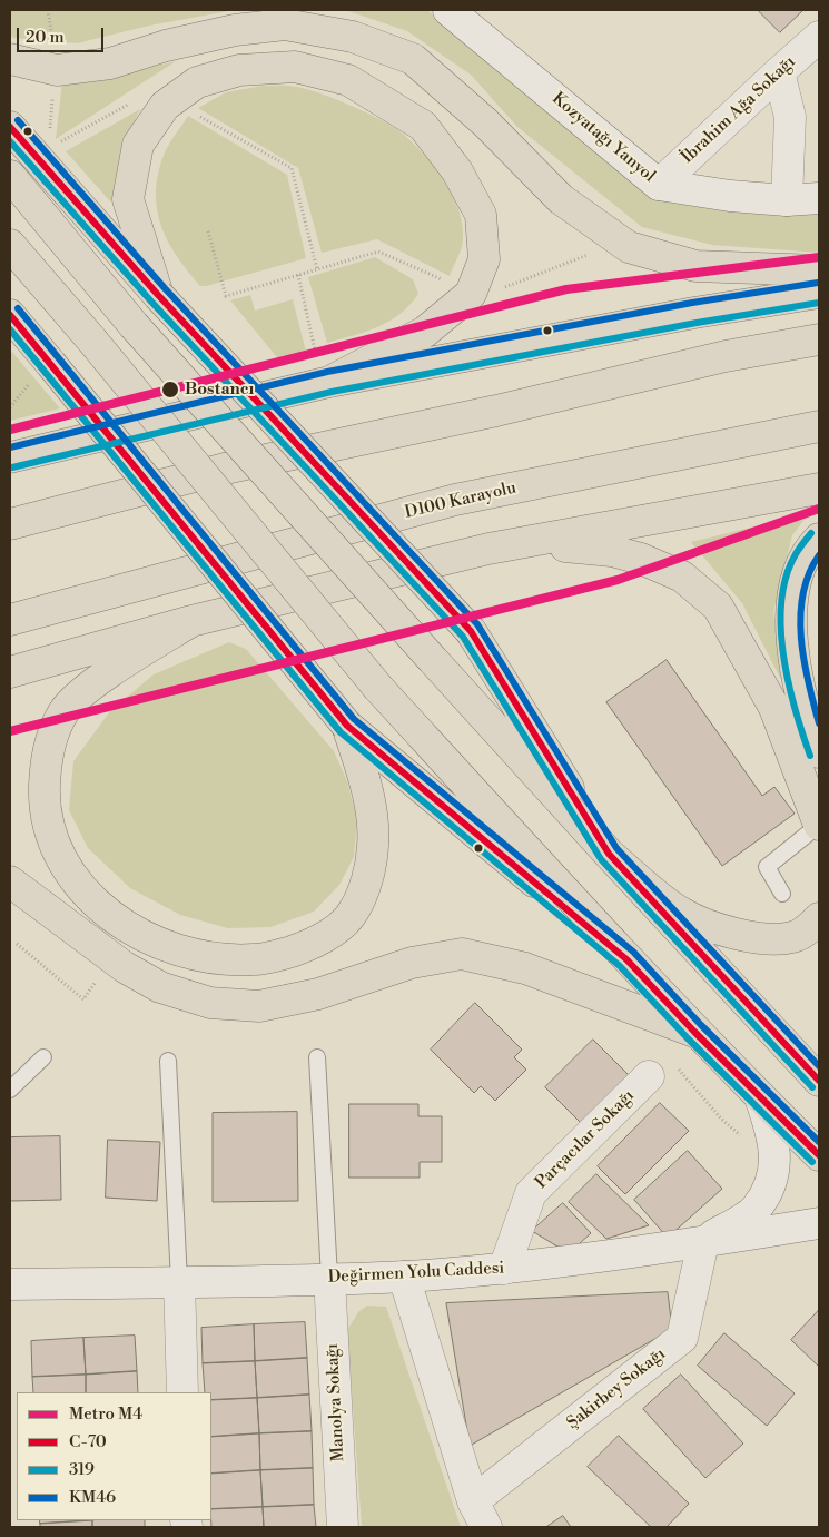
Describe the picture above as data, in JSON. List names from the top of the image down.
{
  "streets": {
    "main road": ["D100 Karayolu"],
    "street": [
      "İbrahim Ağa Sokağı",
      "Kozyatağı Yanyol",
      "Parçacılar Sokağı",
      "Değirmen Yolu Caddesi",
      "Şakirbey Sokağı",
      "Manolya Sokağı"
    ]
  },
  "crossings": [
    ["İbrahim Ağa Sokağı", "Kozyatağı Yanyol"],
    ["Parçacılar Sokağı", "Değirmen Yolu Caddesi"],
    ["Değirmen Yolu Caddesi", "Şakirbey Sokağı"],
    ["Değirmen Yolu Caddesi", "Manolya Sokağı"]
  ],
  "places": ["Bostancı"],
  "lines": [
    "transit line KM46",
    "transit line C-70",
    "transit line 319",
    "metro line M4"
  ],
  "legend": [
    "Metro M4",
    "C-70",
    "319",
    "KM46"
  ],
  "scale_bar": "20 m"
}
